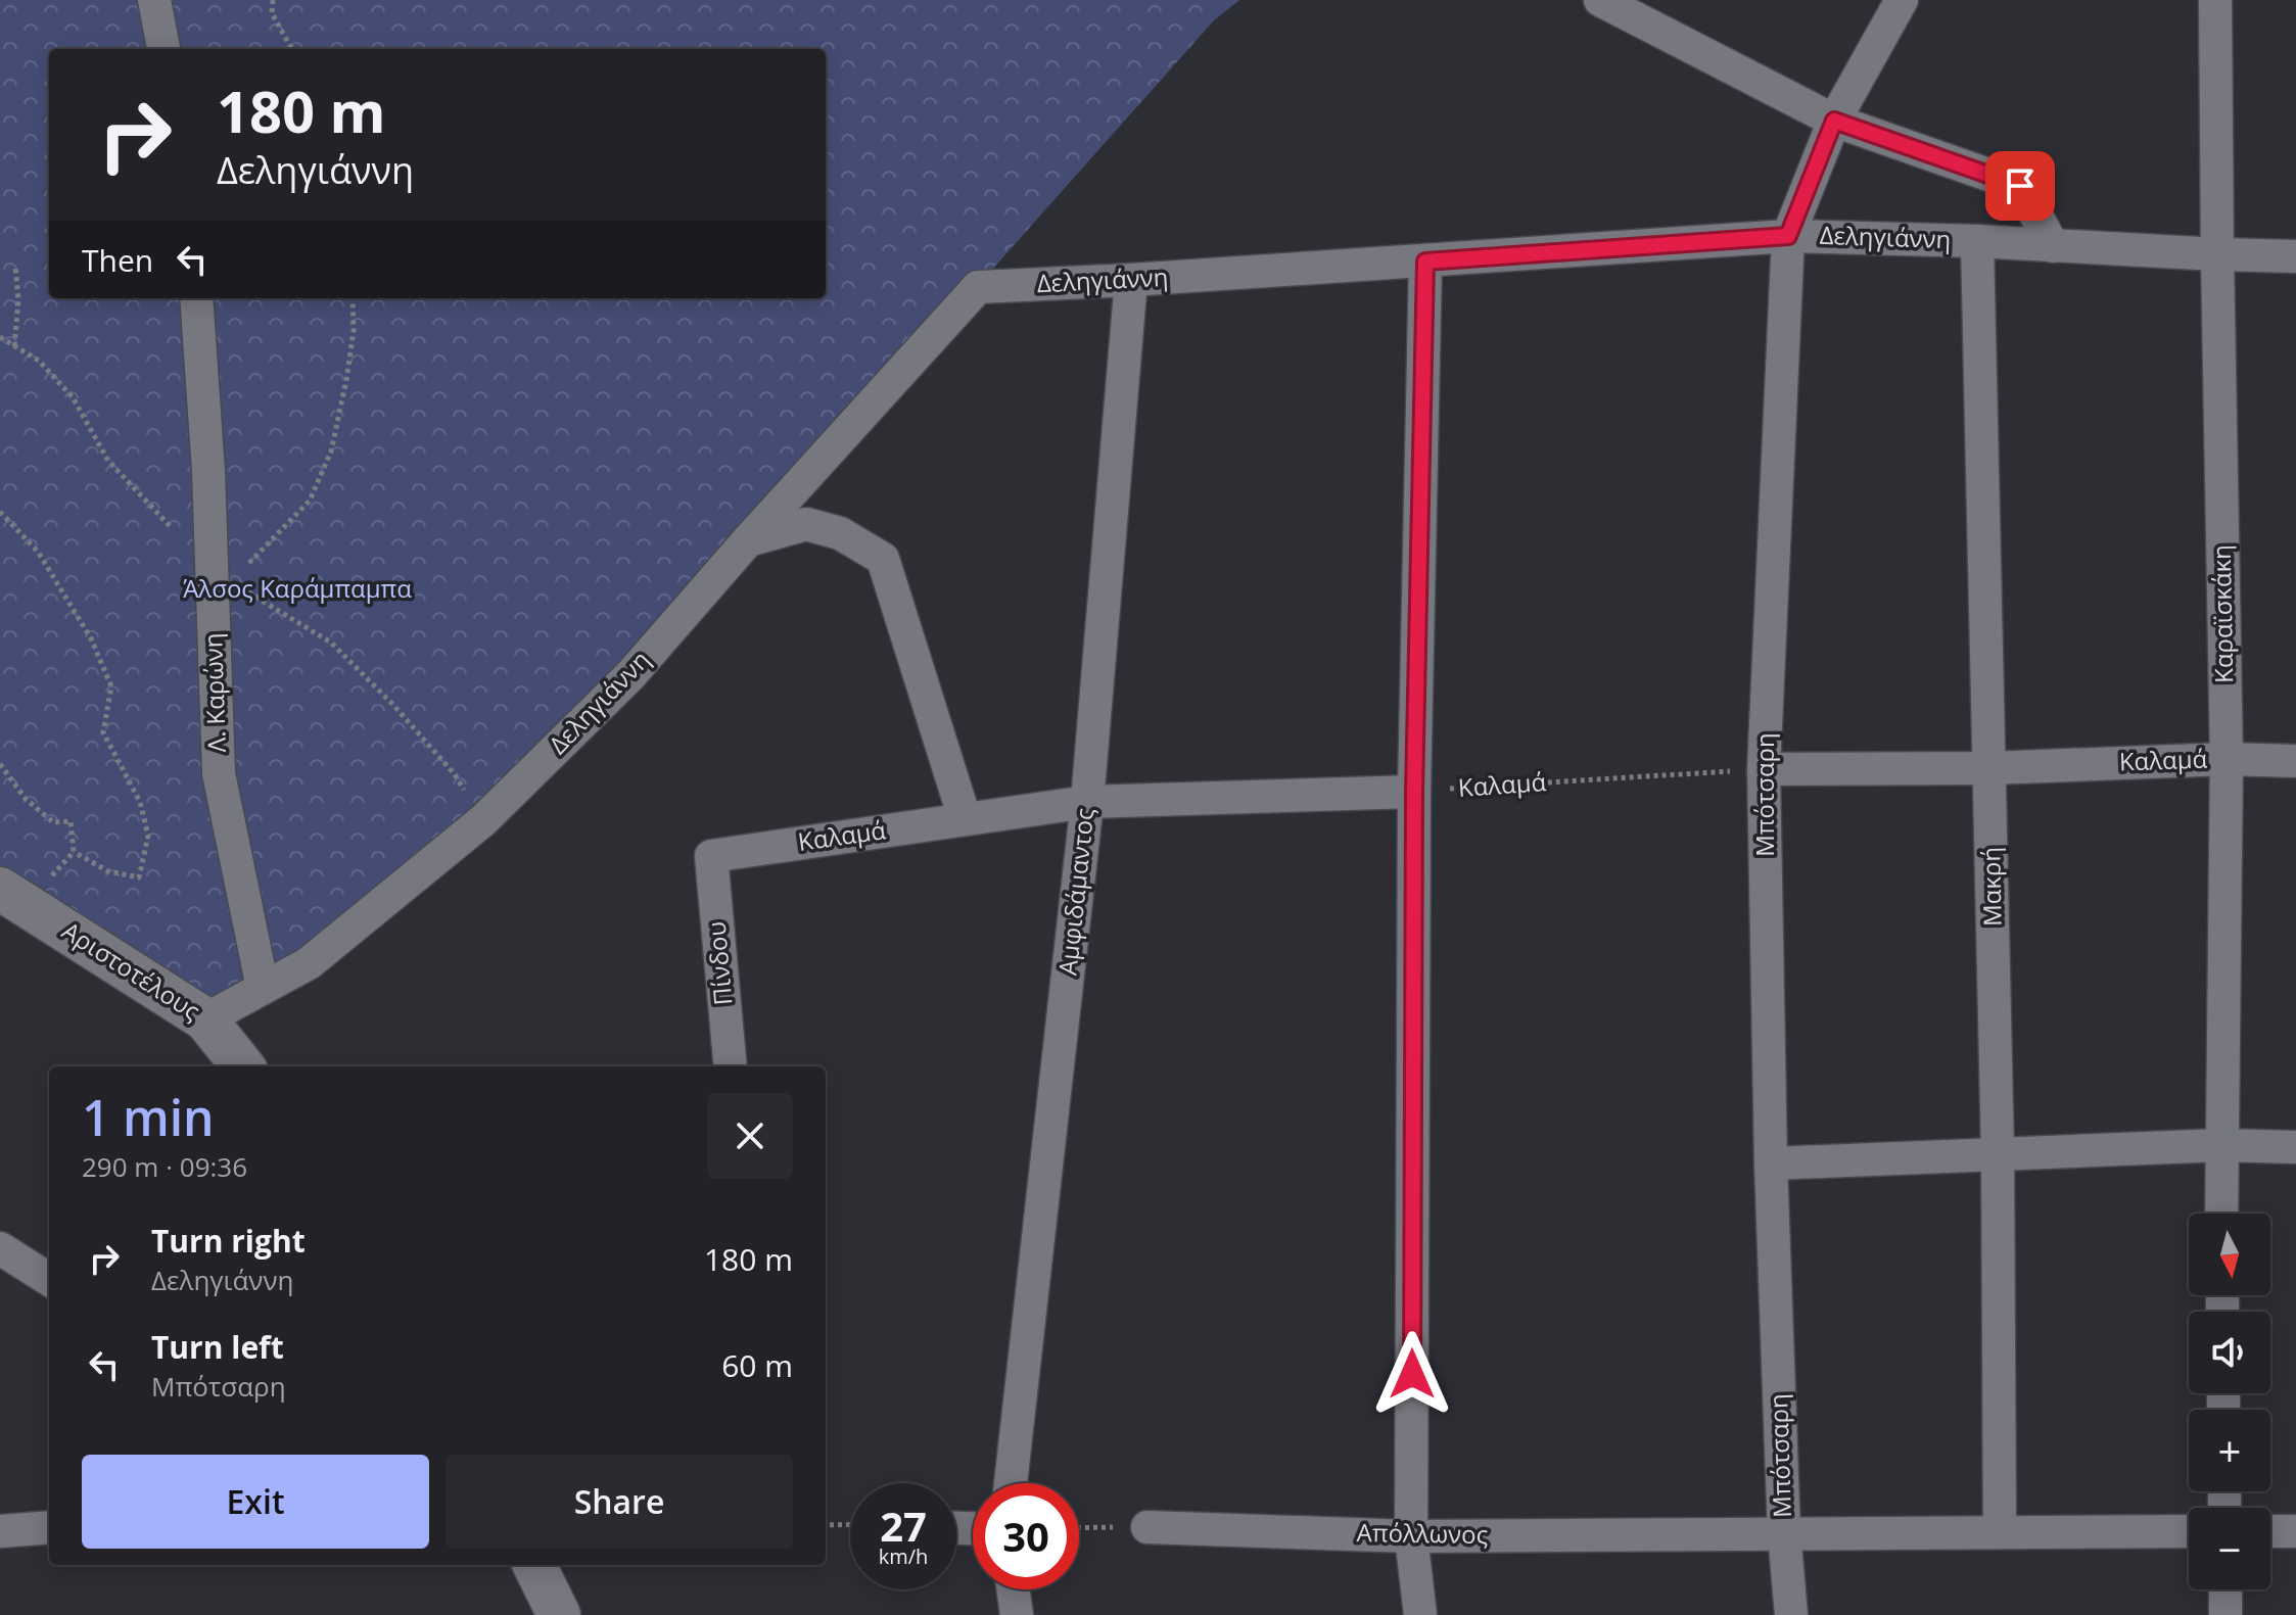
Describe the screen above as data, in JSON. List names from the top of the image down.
{
  "streets": {
    "street": [
      "Δεληγιάννη",
      "Καραϊσκάκη",
      "Λ. Καρώνη",
      "Καλαμά",
      "Μπότσαρη",
      "Μακρή",
      "Αμφιδάμαντος",
      "Πίνδου",
      "Αριστοτέλους",
      "Απόλλωνος"
    ]
  },
  "crossings": [
    ["Δεληγιάννη", "Καραϊσκάκη"],
    ["Δεληγιάννη", "Λ. Καρώνη"],
    ["Δεληγιάννη", "Μπότσαρη"],
    ["Δεληγιάννη", "Μακρή"],
    ["Δεληγιάννη", "Αμφιδάμαντος"],
    ["Δεληγιάννη", "Αριστοτέλους"],
    ["Καραϊσκάκη", "Καλαμά"],
    ["Καλαμά", "Μπότσαρη"],
    ["Καλαμά", "Μακρή"],
    ["Καλαμά", "Αμφιδάμαντος"],
    ["Καλαμά", "Πίνδου"],
    ["Μπότσαρη", "Απόλλωνος"],
    ["Μακρή", "Απόλλωνος"]
  ],
  "parks": ["Άλσος Καράμπαμπα"],
  "north": "bottom",
  "page": {
    "turn": ["180 m", "Δεληγιάννη"],
    "then": "Then",
    "heading": ["1 min", "290 m · 09:36"],
    "list": [
      {
        "name": "Turn right",
        "note": "Δεληγιάννη",
        "value": "180 m"
      },
      {
        "name": "Turn left",
        "note": "Μπότσαρη",
        "value": "60 m"
      }
    ],
    "map_buttons": ["+", "−"],
    "buttons": ["Exit", "Share"],
    "speed": "27 km/h",
    "limit": "30"
  }
}
